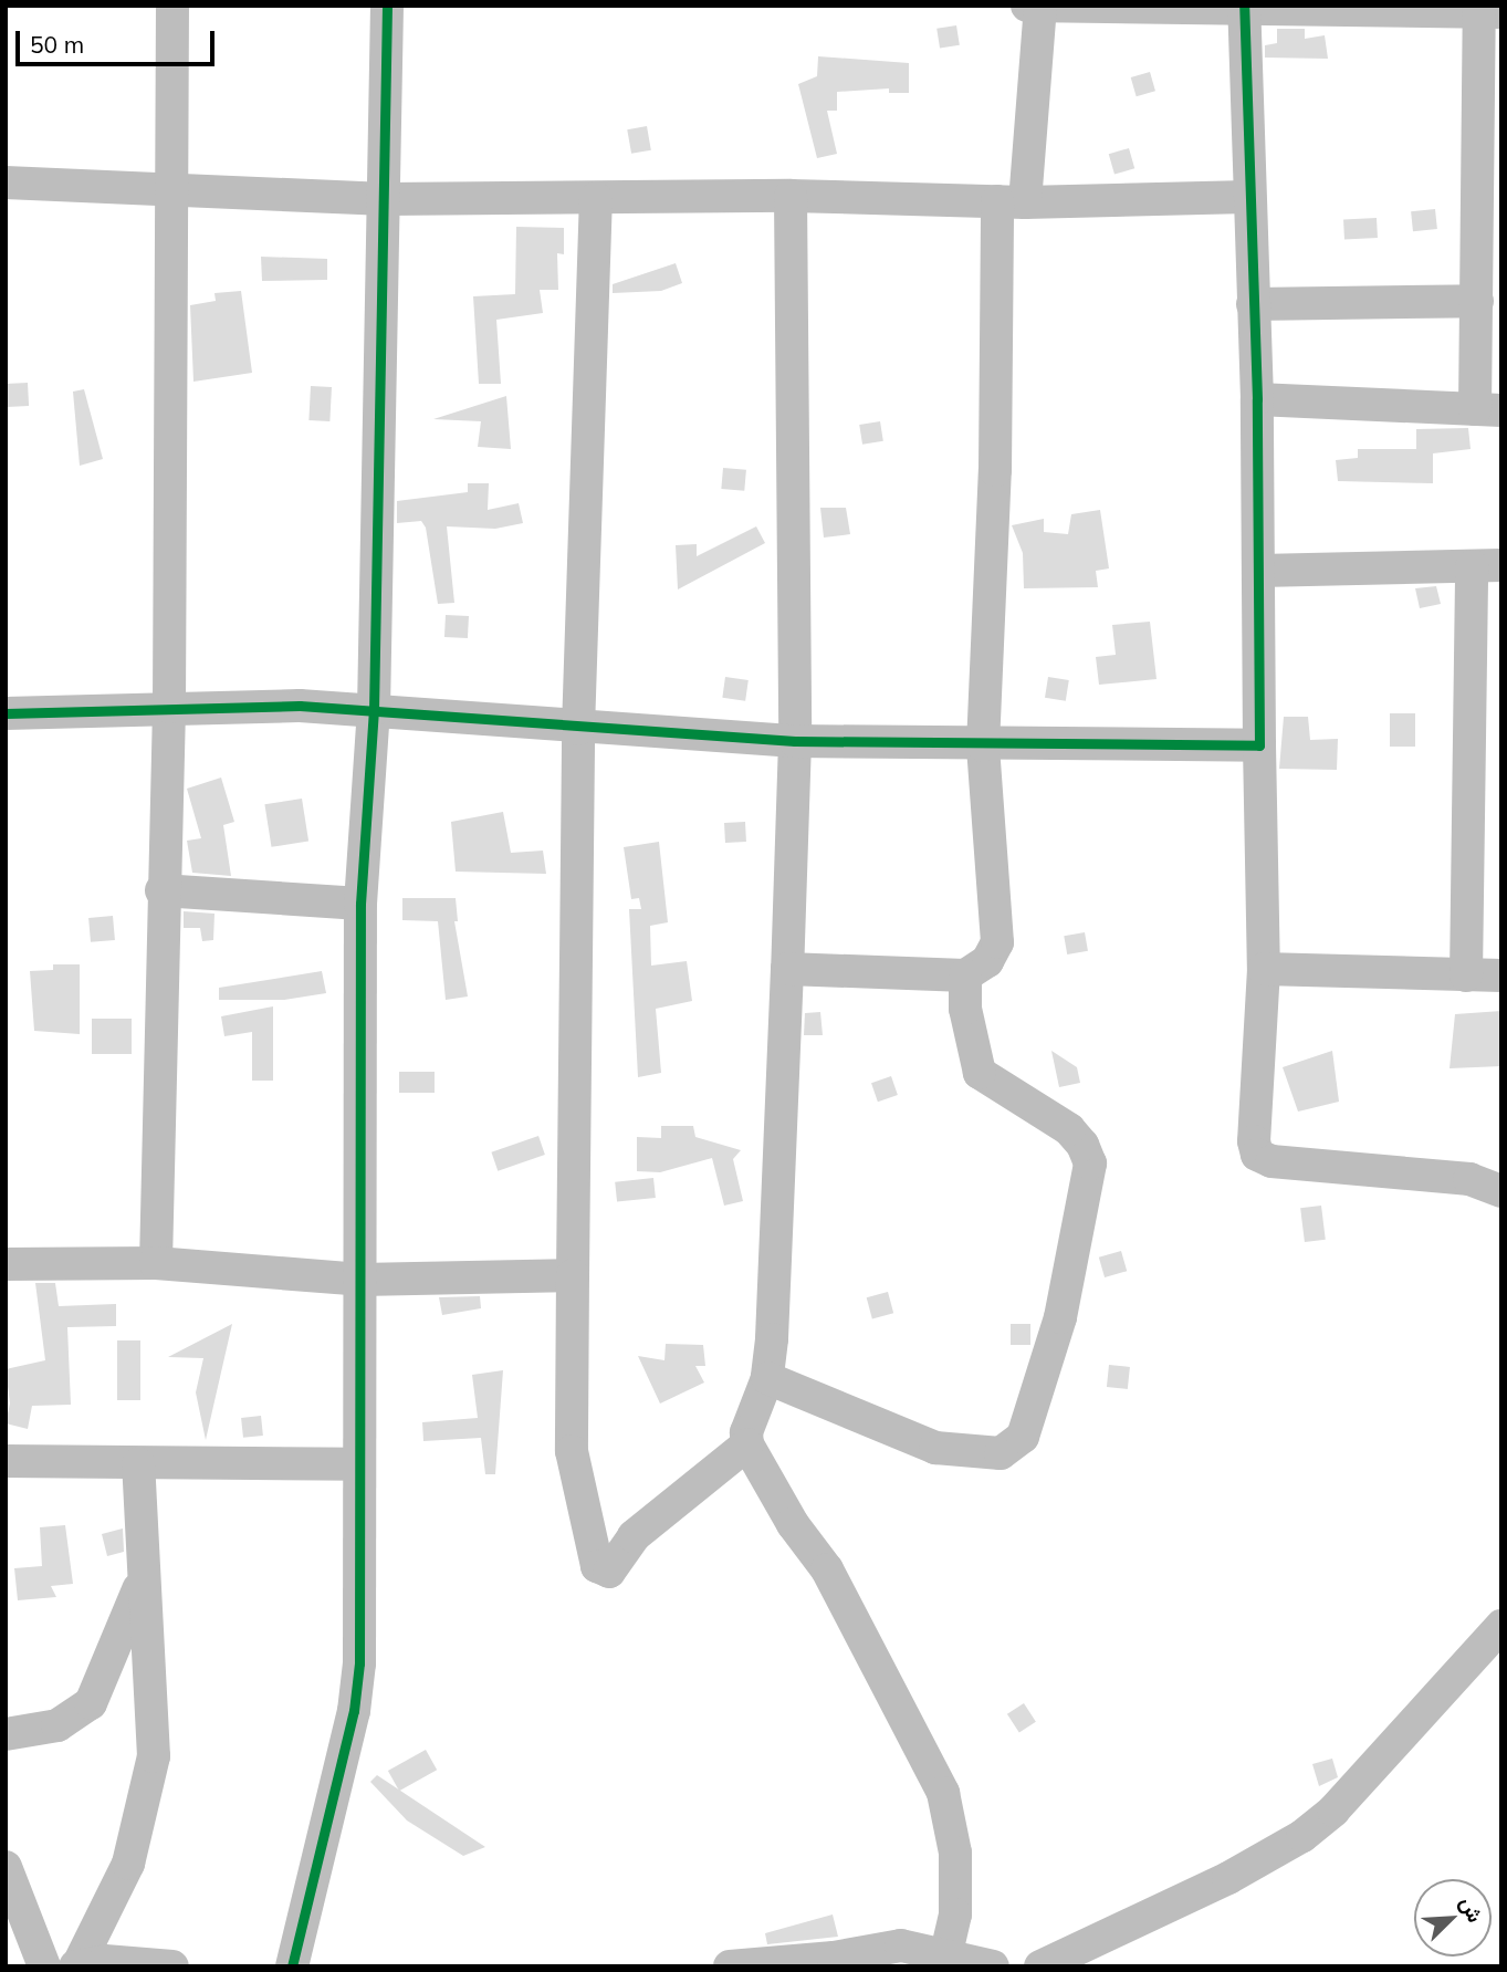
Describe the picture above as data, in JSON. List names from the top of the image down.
{
  "scale_bar": "50 m",
  "north": "top right"
}
